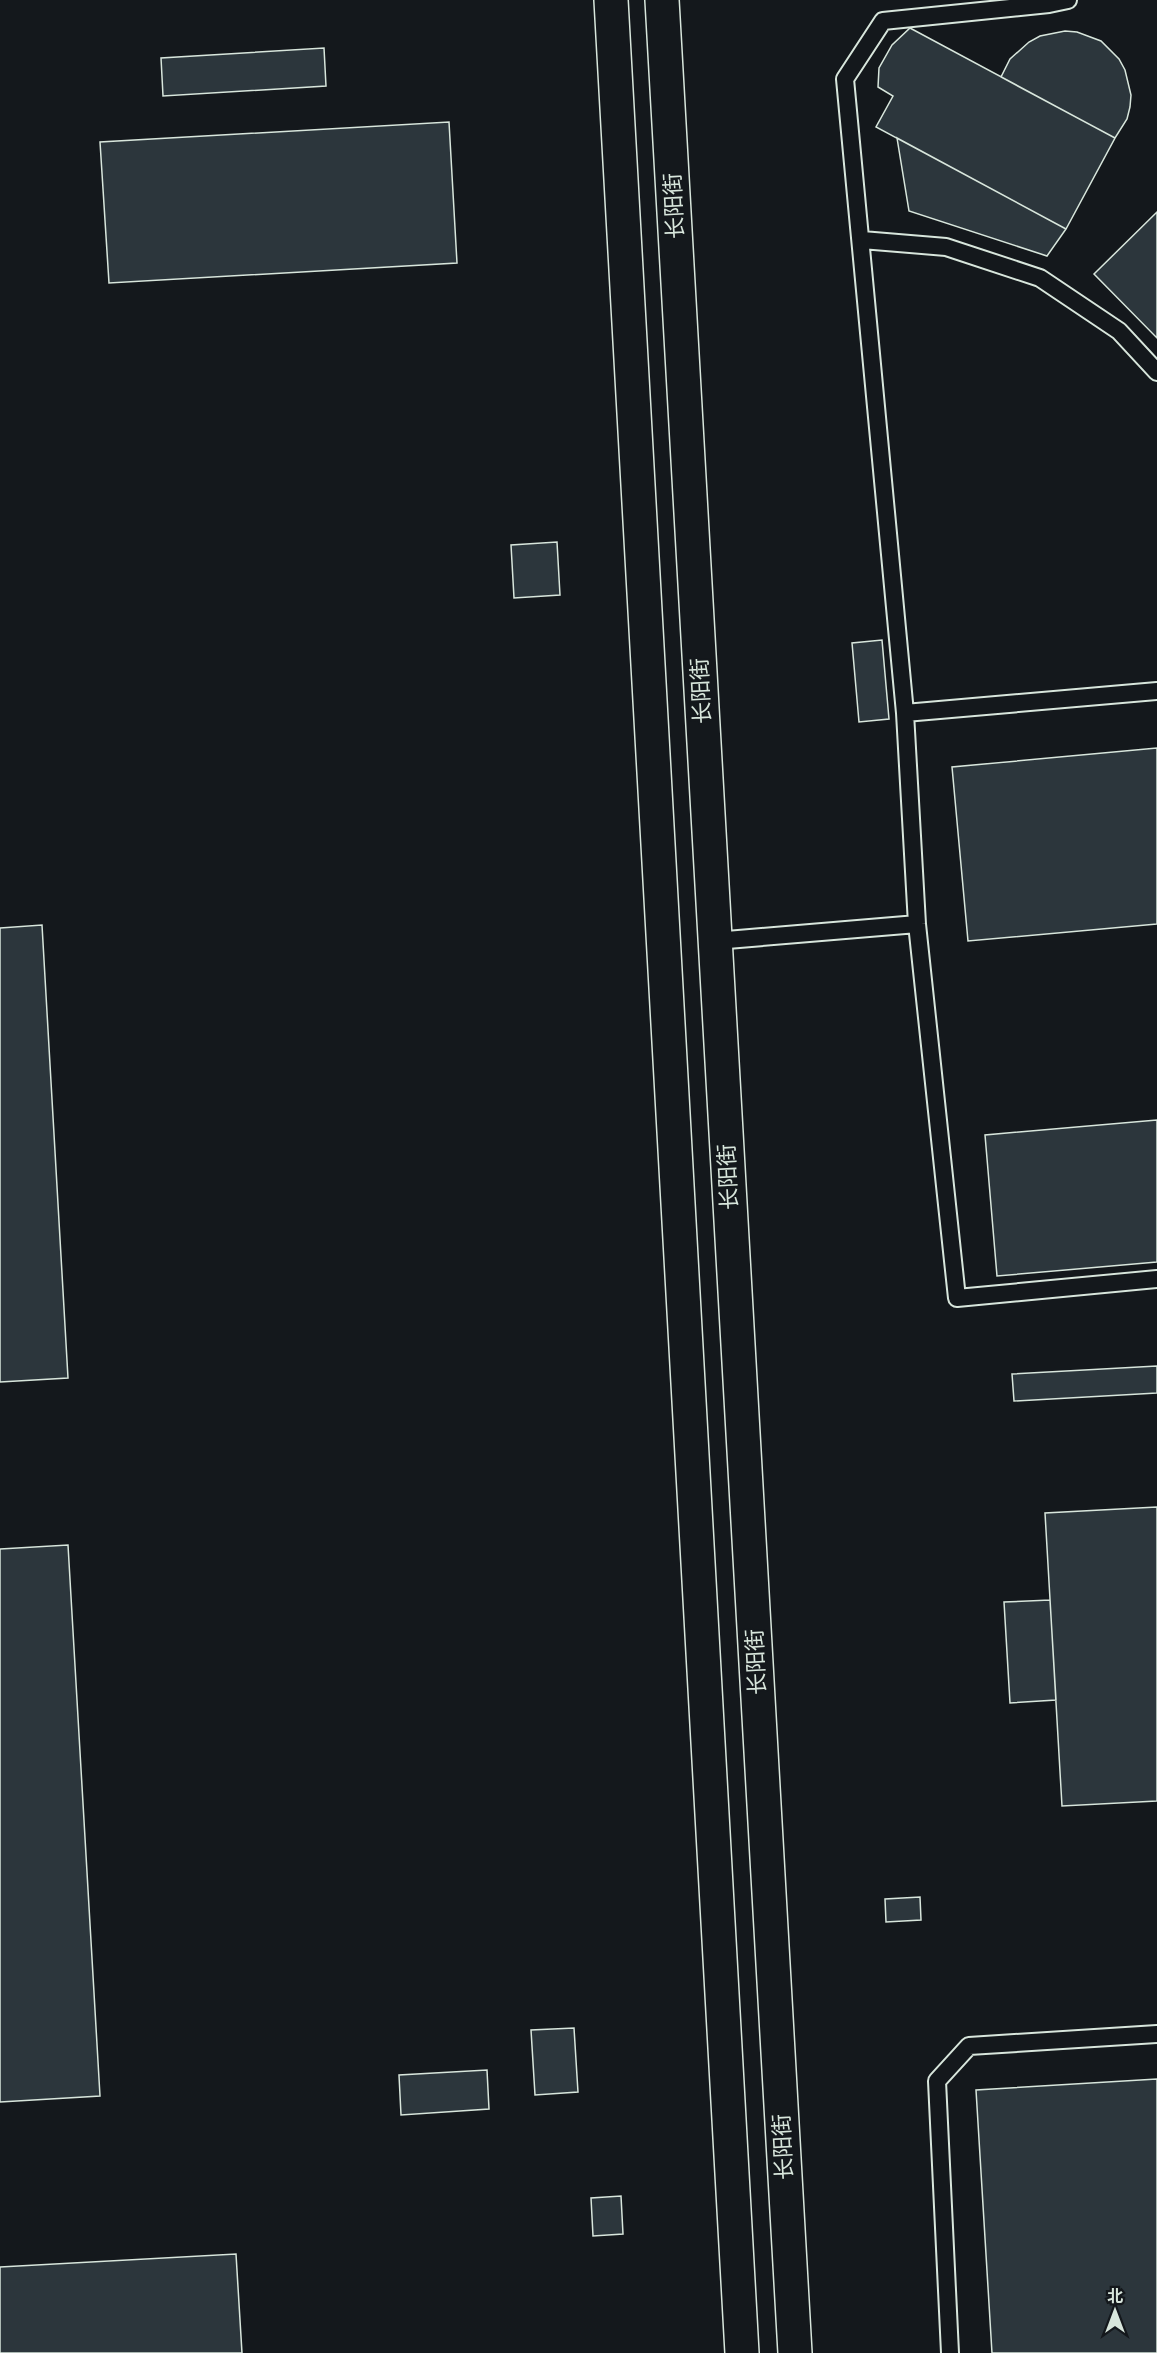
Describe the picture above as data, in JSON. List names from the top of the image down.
{
  "streets": {
    "main road": ["长阳街"]
  },
  "north": "top"
}
